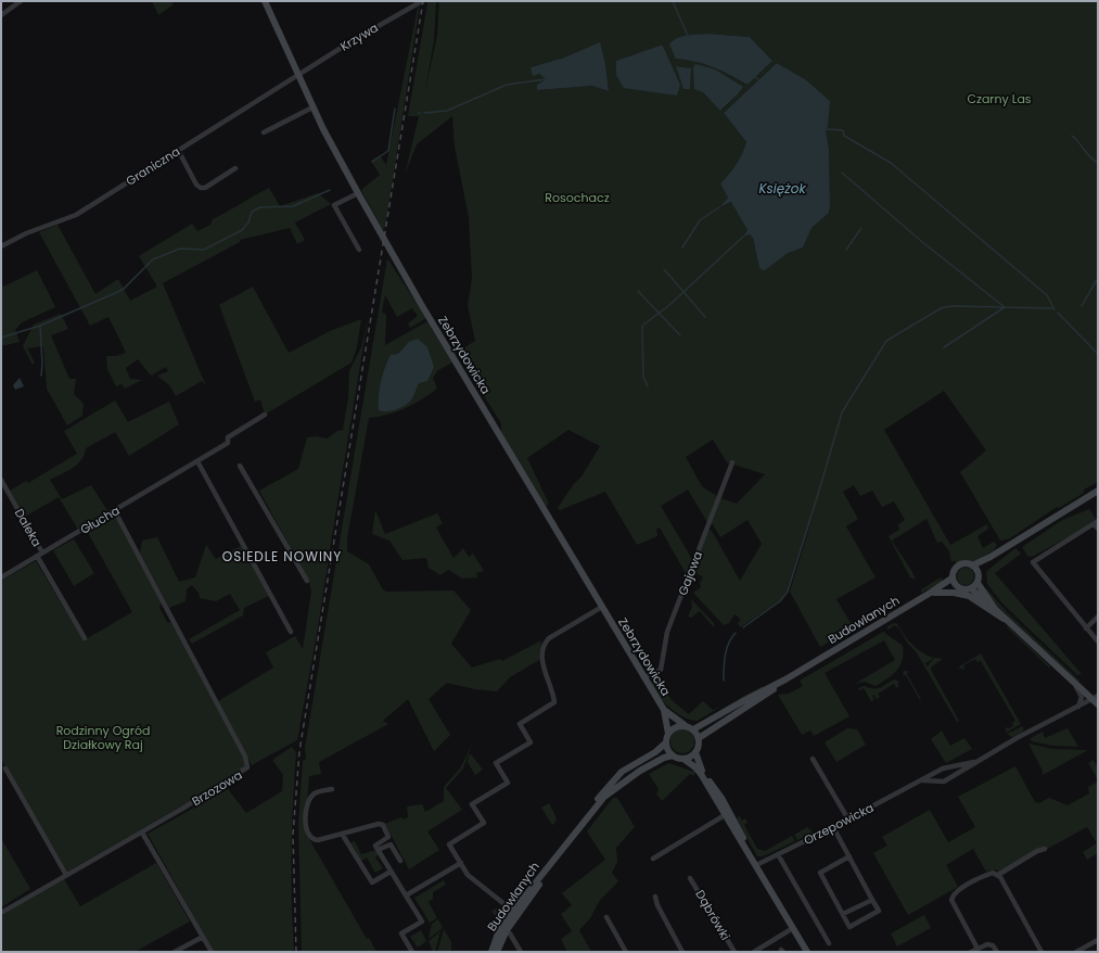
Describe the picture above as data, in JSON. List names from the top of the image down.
{
  "streets": {
    "street": [
      "Krzywa",
      "Graniczna",
      "Zebrzydowicka",
      "Głucha",
      "Daleka",
      "Gajowa",
      "Budowlanych",
      "Brzozowa",
      "Orzepowicka",
      "Dąbrówki"
    ]
  },
  "crossings": [
    ["Krzywa", "Graniczna"],
    ["Krzywa", "Zebrzydowicka"],
    ["Graniczna", "Zebrzydowicka"],
    ["Zebrzydowicka", "Gajowa"],
    ["Zebrzydowicka", "Budowlanych"],
    ["Głucha", "Daleka"],
    ["Głucha", "Brzozowa"]
  ],
  "districts": ["OSIEDLE NOWINY"],
  "water": ["Księżok"],
  "parks": ["Czarny Las", "Rosochacz", "Rodzinny Ogród Działkowy Raj"]
}
